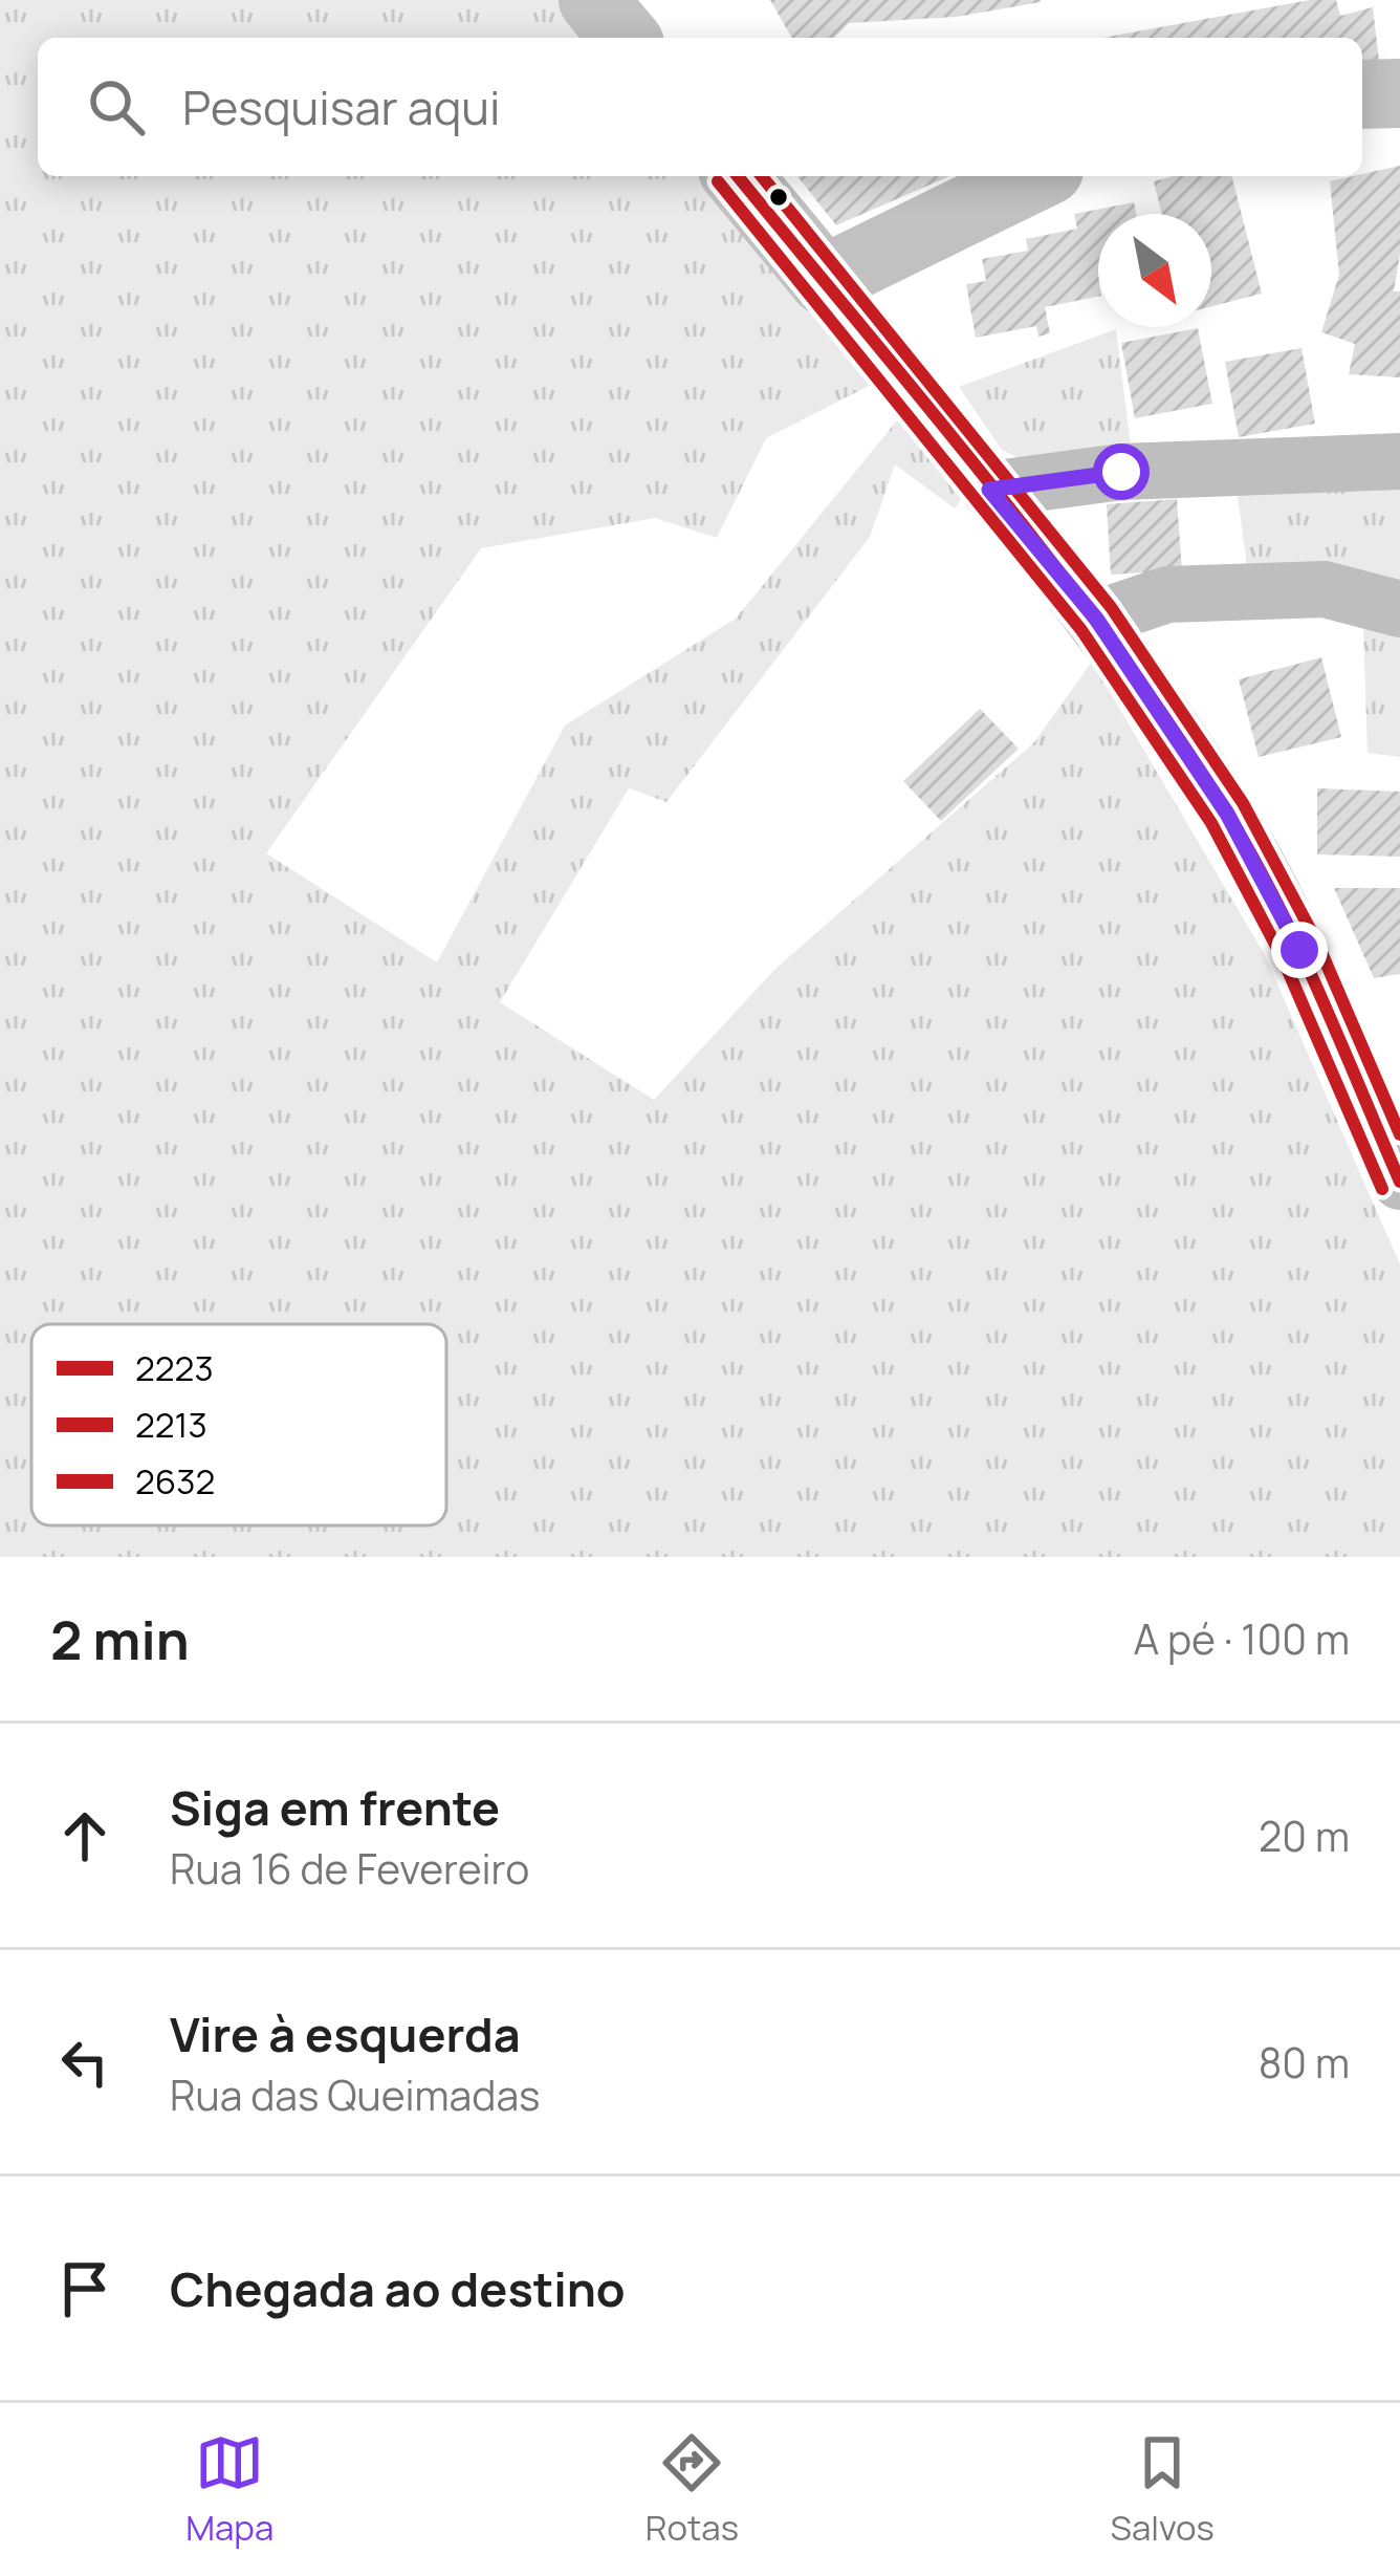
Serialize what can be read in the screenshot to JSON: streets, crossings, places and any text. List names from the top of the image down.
{
  "lines": ["transit line 2223", "transit line 2632", "transit line 2213"],
  "legend": ["2223", "2213", "2632"],
  "north": "bottom right",
  "page": {
    "search": "Pesquisar aqui",
    "heading": ["2 min", "A pé · 100 m"],
    "list": [
      ["Siga em frente", "Rua 16 de Fevereiro", "20 m"],
      ["Vire à esquerda", "Rua das Queimadas", "80 m"],
      "Chegada ao destino"
    ],
    "nav": ["Mapa", "Rotas", "Salvos"]
  }
}
